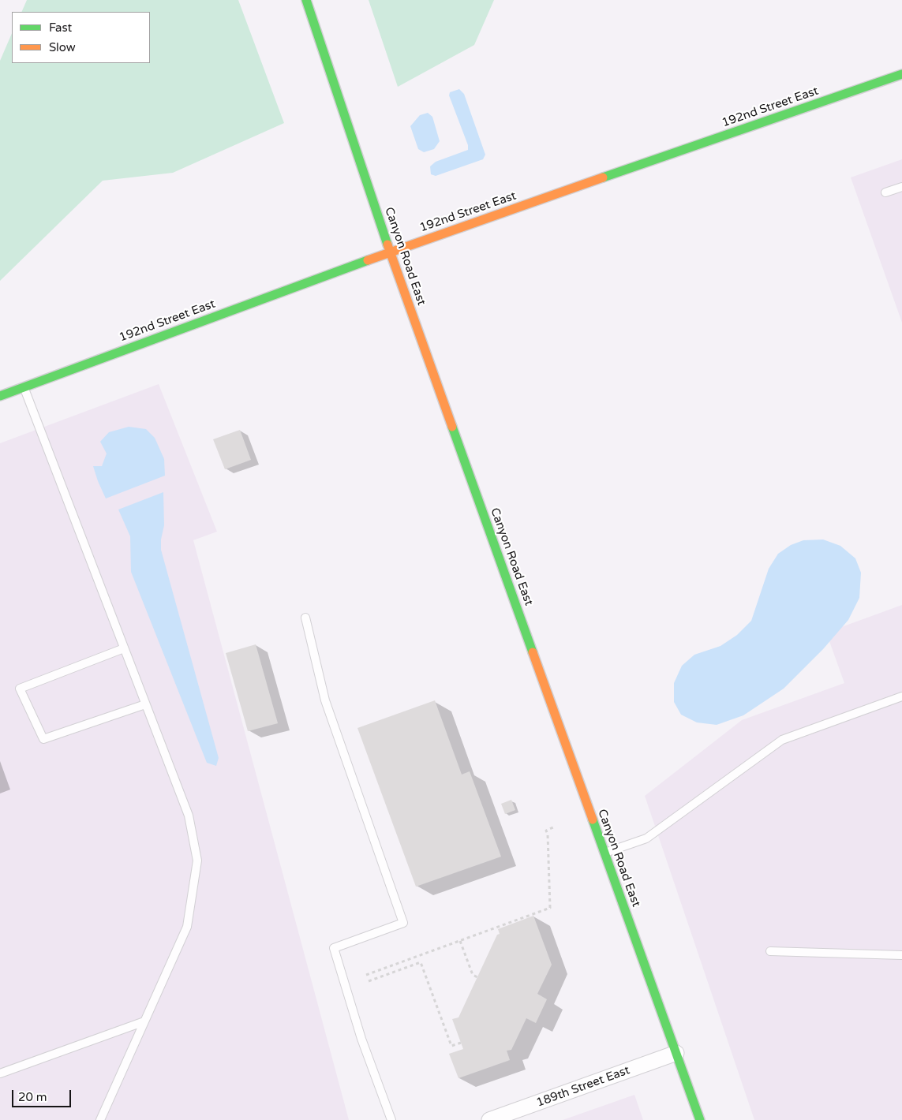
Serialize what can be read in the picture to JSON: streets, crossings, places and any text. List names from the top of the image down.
{
  "streets": {
    "main road": ["192nd Street East", "Canyon Road East"],
    "street": ["189th Street East"]
  },
  "crossings": [
    ["192nd Street East", "Canyon Road East"],
    ["Canyon Road East", "189th Street East"]
  ],
  "legend": ["Fast", "Slow"],
  "scale_bar": "20 m"
}
